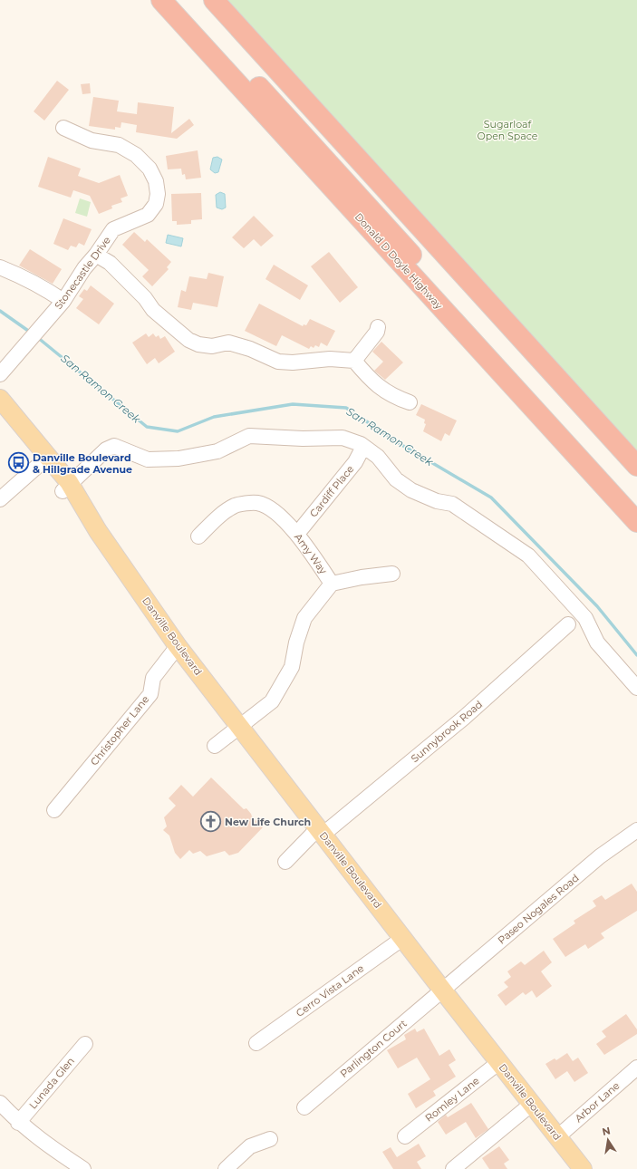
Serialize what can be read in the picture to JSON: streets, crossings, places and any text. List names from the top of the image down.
{
  "streets": {
    "highway": ["Donald D Doyle Highway"],
    "main road": ["Danville Boulevard"],
    "street": [
      "Stonecastle Drive",
      "Cardiff Place",
      "Amy Way",
      "Christopher Lane",
      "Sunnybrook Road",
      "Paseo Nogales Road",
      "Cerro Vista Lane",
      "Parlington Court",
      "Lunada Glen",
      "Romley Lane",
      "Arbor Lane"
    ]
  },
  "crossings": [
    ["Cardiff Place", "Amy Way"],
    ["Danville Boulevard", "Christopher Lane"],
    ["Danville Boulevard", "Sunnybrook Road"],
    ["Danville Boulevard", "Paseo Nogales Road"],
    ["Danville Boulevard", "Cerro Vista Lane"],
    ["Danville Boulevard", "Parlington Court"],
    ["Danville Boulevard", "Romley Lane"],
    ["Danville Boulevard", "Arbor Lane"],
    ["Paseo Nogales Road", "Parlington Court"]
  ],
  "water": ["San Ramon Creek"],
  "parks": ["Sugarloaf Open Space"],
  "places": {
    "bus stop": ["Danville Boulevard & Hillgrade Avenue"],
    "church": ["New Life Church"]
  },
  "north": "top"
}
